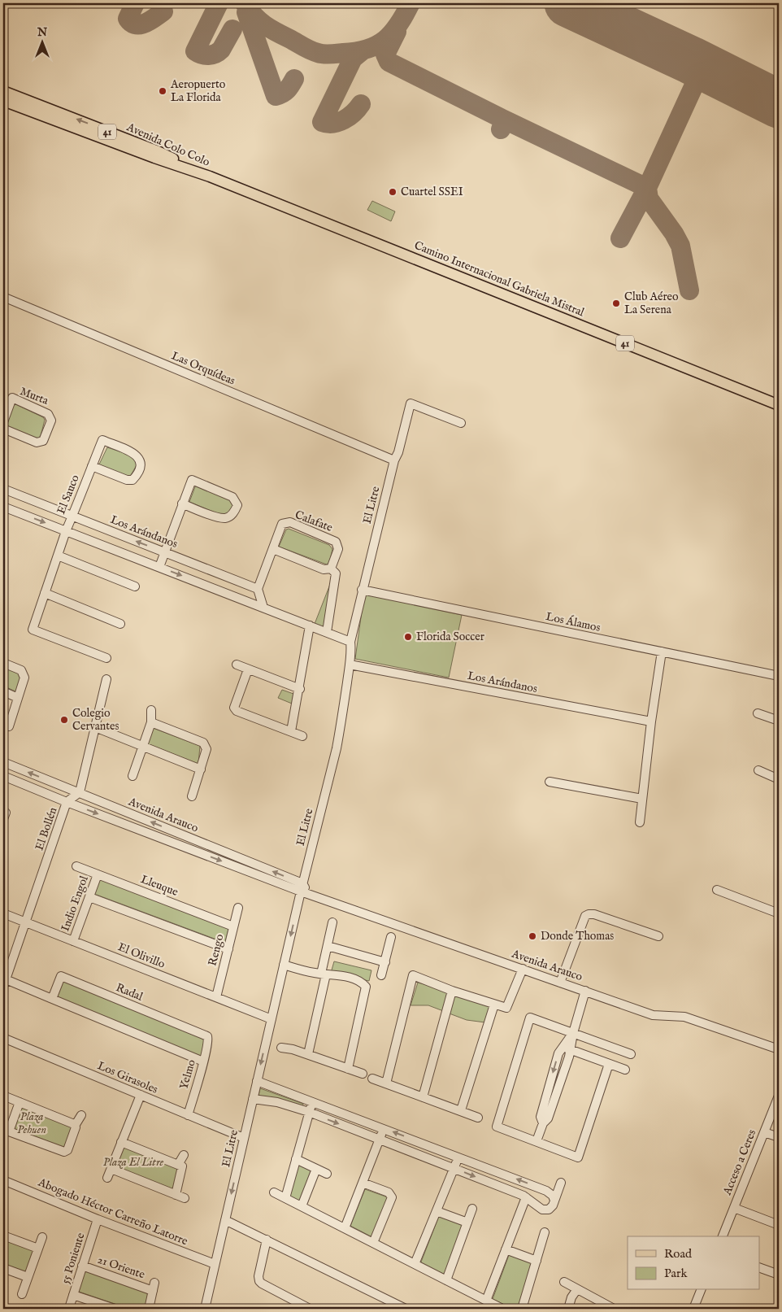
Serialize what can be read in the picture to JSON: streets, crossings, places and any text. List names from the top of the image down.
{
  "streets": {
    "main road": ["41", "Avenida Colo Colo", "Camino Internacional Gabriela Mistral"],
    "street": [
      "Las Orquídeas",
      "Murta",
      "El Sauco",
      "El Litre",
      "Calafate",
      "Los Arándanos",
      "Los Álamos",
      "Avenida Arauco",
      "El Bollén",
      "Lleuque",
      "Indio Engol",
      "Rengo",
      "El Olivillo",
      "Radal",
      "Yelmo",
      "Los Girasoles",
      "Acceso a Ceres",
      "Abogado Héctor Carreño Latorre",
      "55 Poniente",
      "21 Oriente"
    ]
  },
  "crossings": [
    ["41", "Avenida Colo Colo"],
    ["41", "Camino Internacional Gabriela Mistral"],
    ["Avenida Colo Colo", "Camino Internacional Gabriela Mistral"],
    ["Las Orquídeas", "El Litre"],
    ["El Sauco", "Los Arándanos"],
    ["El Litre", "Los Arándanos"],
    ["El Litre", "Los Álamos"],
    ["El Litre", "Avenida Arauco"],
    ["El Litre", "El Olivillo"],
    ["El Litre", "Los Girasoles"],
    ["El Litre", "Abogado Héctor Carreño Latorre"],
    ["Calafate", "Los Arándanos"],
    ["Avenida Arauco", "El Bollén"],
    ["El Bollén", "El Olivillo"],
    ["Lleuque", "Indio Engol"],
    ["Lleuque", "Rengo"],
    ["Indio Engol", "El Olivillo"],
    ["Rengo", "El Olivillo"],
    ["Radal", "Yelmo"],
    ["Yelmo", "Los Girasoles"],
    ["Abogado Héctor Carreño Latorre", "55 Poniente"],
    ["55 Poniente", "21 Oriente"]
  ],
  "parks": ["Plaza Pehuen", "Plaza El Litre"],
  "places": [
    "Aeropuerto La Florida",
    "Cuartel SSEI",
    "Club Aéreo La Serena",
    "Florida Soccer",
    "Colegio Cervantes",
    "Donde Thomas"
  ],
  "legend": ["Road", "Park"],
  "north": "top"
}
